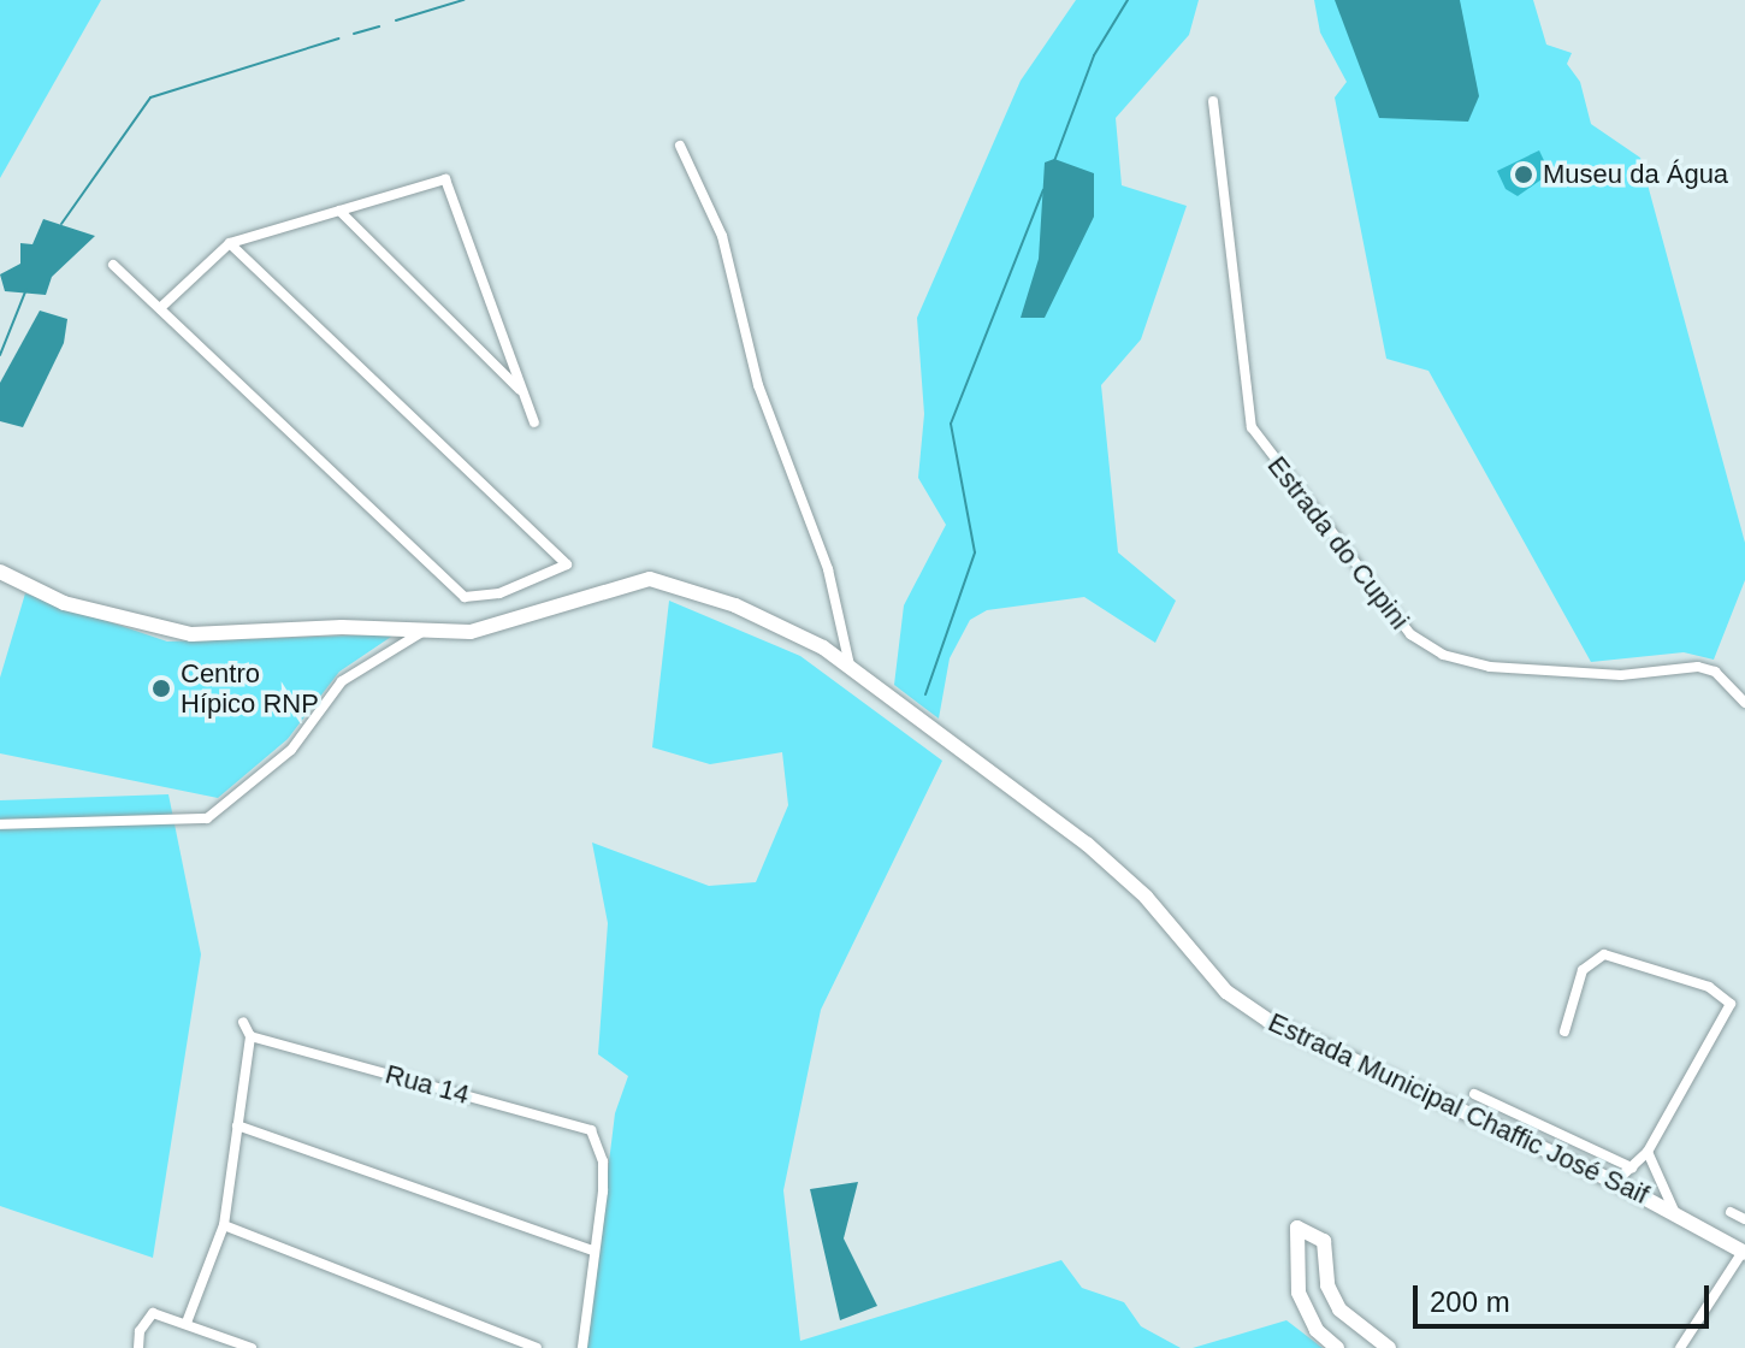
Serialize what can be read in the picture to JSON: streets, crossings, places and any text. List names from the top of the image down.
{
  "streets": {
    "street": ["Estrada do Cupini", "Rua 14", "Estrada Municipal Chaffic José Saif"]
  },
  "places": ["Museu da Água", "Centro Hípico RNP"],
  "scale_bar": "200 m"
}
